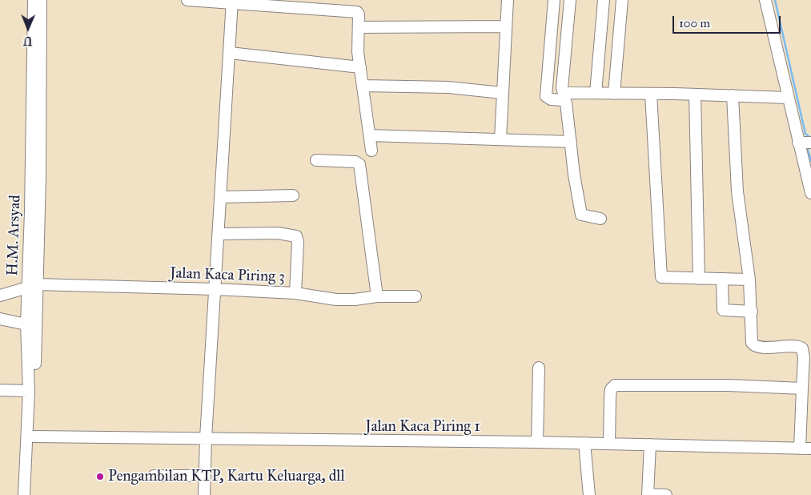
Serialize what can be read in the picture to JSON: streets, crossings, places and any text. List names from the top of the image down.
{
  "streets": {
    "street": ["H.M. Arsyad", "Jalan Kaca Piring 3", "Jalan Kaca Piring 1"]
  },
  "crossings": [
    ["H.M. Arsyad", "Jalan Kaca Piring 3"],
    ["H.M. Arsyad", "Jalan Kaca Piring 1"]
  ],
  "places": ["Pengambilan KTP, Kartu Keluarga, dll"],
  "scale_bar": "100 m",
  "north": "bottom"
}
